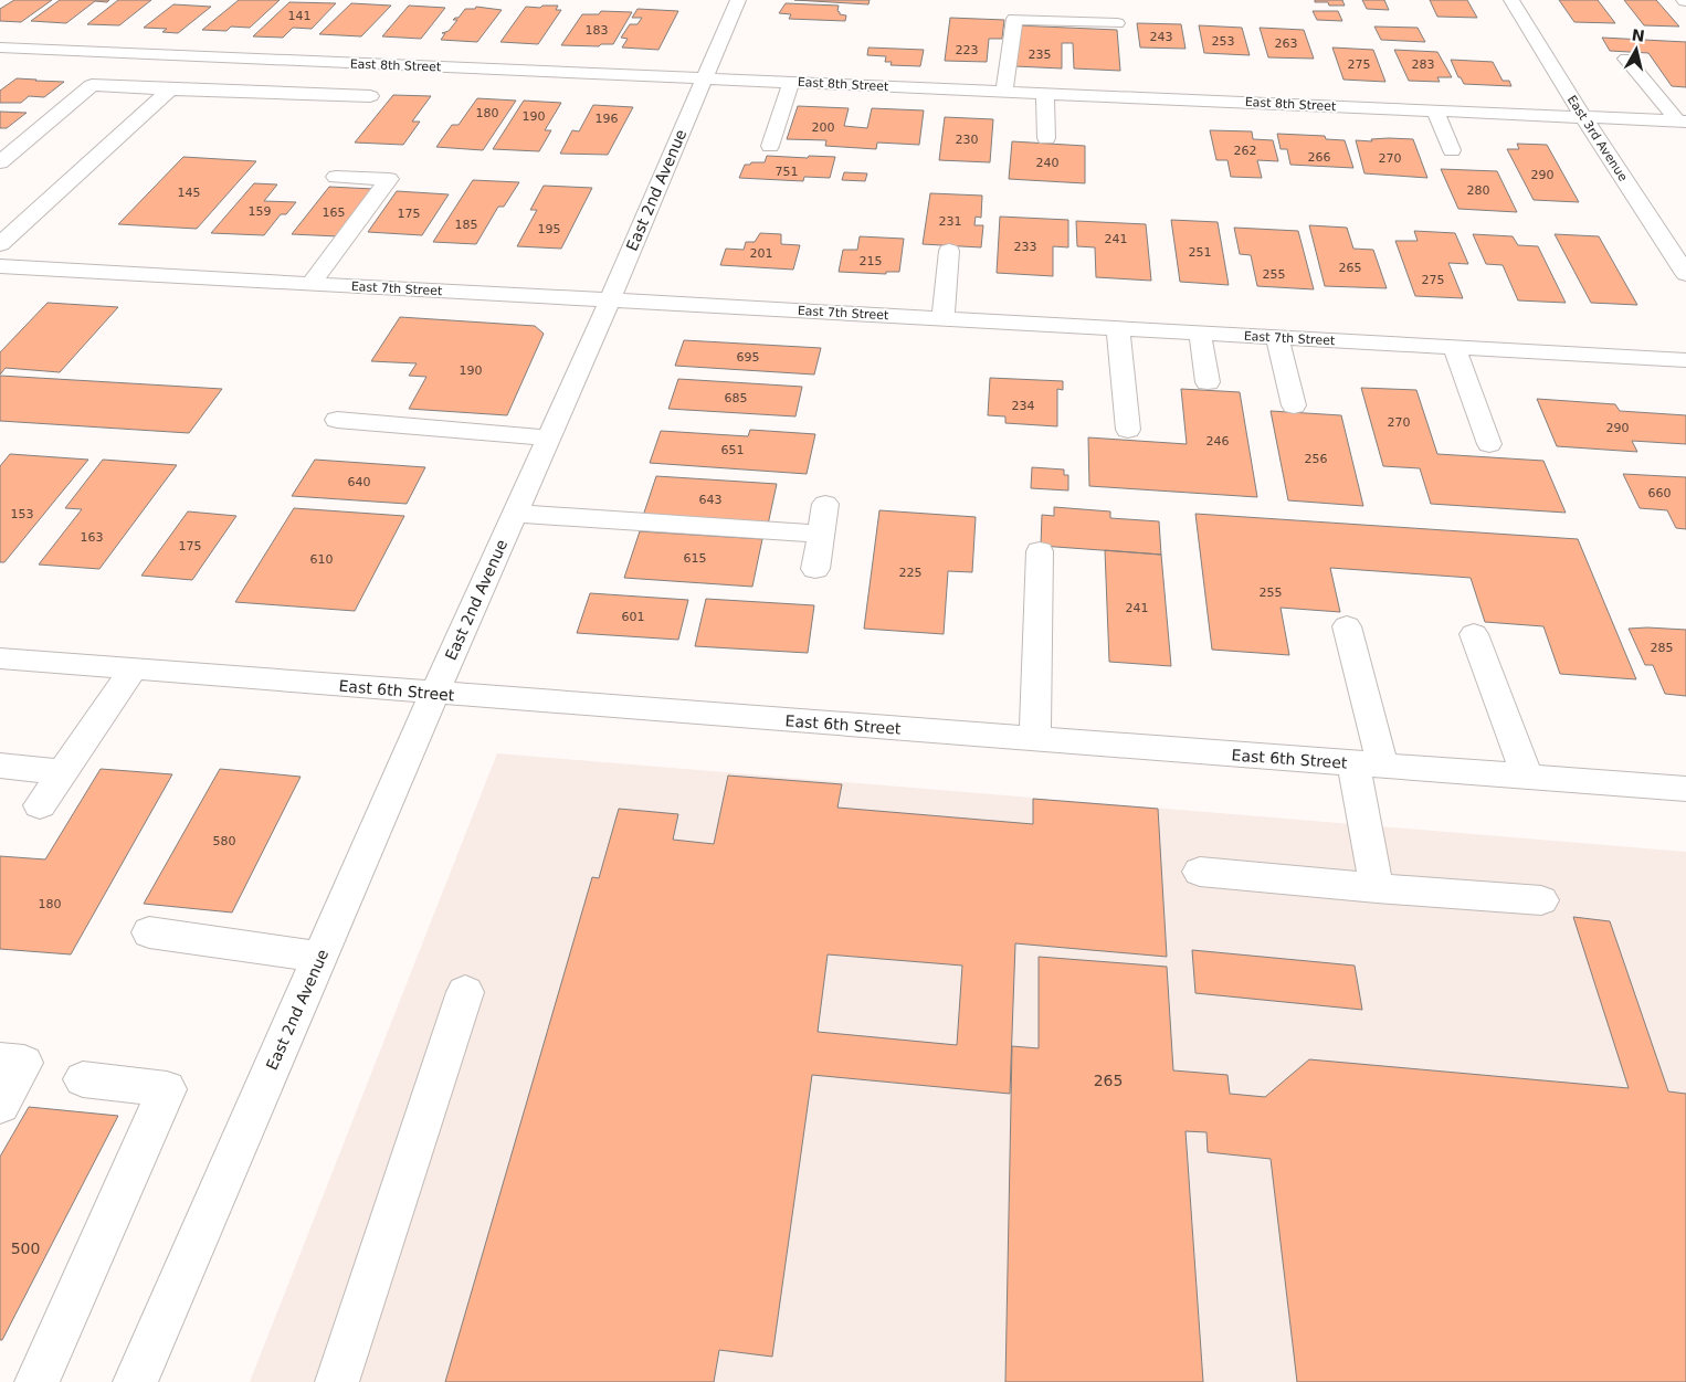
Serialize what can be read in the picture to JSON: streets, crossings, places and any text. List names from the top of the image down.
{
  "streets": {
    "street": [
      "East 8th Street",
      "East 3rd Avenue",
      "East 2nd Avenue",
      "East 7th Street",
      "East 6th Street"
    ]
  },
  "crossings": [
    ["East 8th Street", "East 3rd Avenue"],
    ["East 8th Street", "East 2nd Avenue"],
    ["East 2nd Avenue", "East 7th Street"],
    ["East 2nd Avenue", "East 6th Street"]
  ],
  "house_numbers": [
    "141",
    "183",
    "243",
    "253",
    "263",
    "223",
    "235",
    "275",
    "283",
    "180",
    "190",
    "196",
    "200",
    "230",
    "262",
    "266",
    "270",
    "240",
    "751",
    "290",
    "280",
    "145",
    "159",
    "165",
    "175",
    "231",
    "185",
    "195",
    "241",
    "233",
    "251",
    "201",
    "215",
    "265",
    "255",
    "275",
    "695",
    "190",
    "685",
    "234",
    "270",
    "290",
    "246",
    "651",
    "256",
    "640",
    "660",
    "643",
    "153",
    "163",
    "175",
    "615",
    "610",
    "225",
    "255",
    "241",
    "601",
    "285",
    "580",
    "180",
    "265",
    "500"
  ],
  "north": "top"
}
